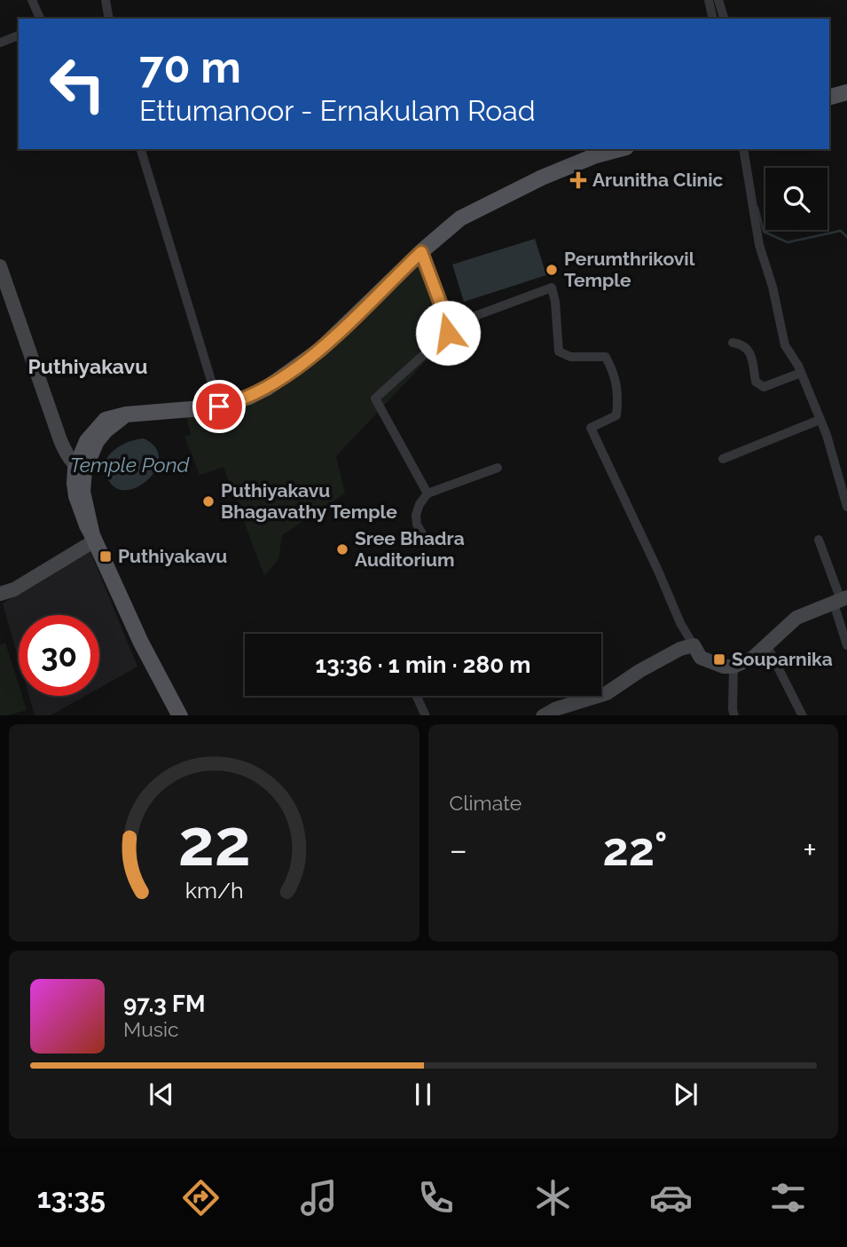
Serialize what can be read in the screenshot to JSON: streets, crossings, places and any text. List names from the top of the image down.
{
  "districts": ["Puthiyakavu"],
  "water": ["Temple Pond"],
  "places": {
    "health": ["Arunitha Clinic"],
    "other": ["Perumthrikovil Temple", "Puthiyakavu Bhagavathy Temple", "Sree Bhadra Auditorium"],
    "transit": ["Puthiyakavu", "Souparnika"]
  },
  "page": {
    "turn": ["70 m", "Ettumanoor - Ernakulam Road"],
    "limit": "30",
    "trip": "13:36 · 1 min · 280 m",
    "tile": "Climate",
    "heat": ["−", "22°", "+"],
    "song": ["97.3 FM", "Music"],
    "tabs": "13:35",
    "gauge": ["22", "km/h"]
  }
}
